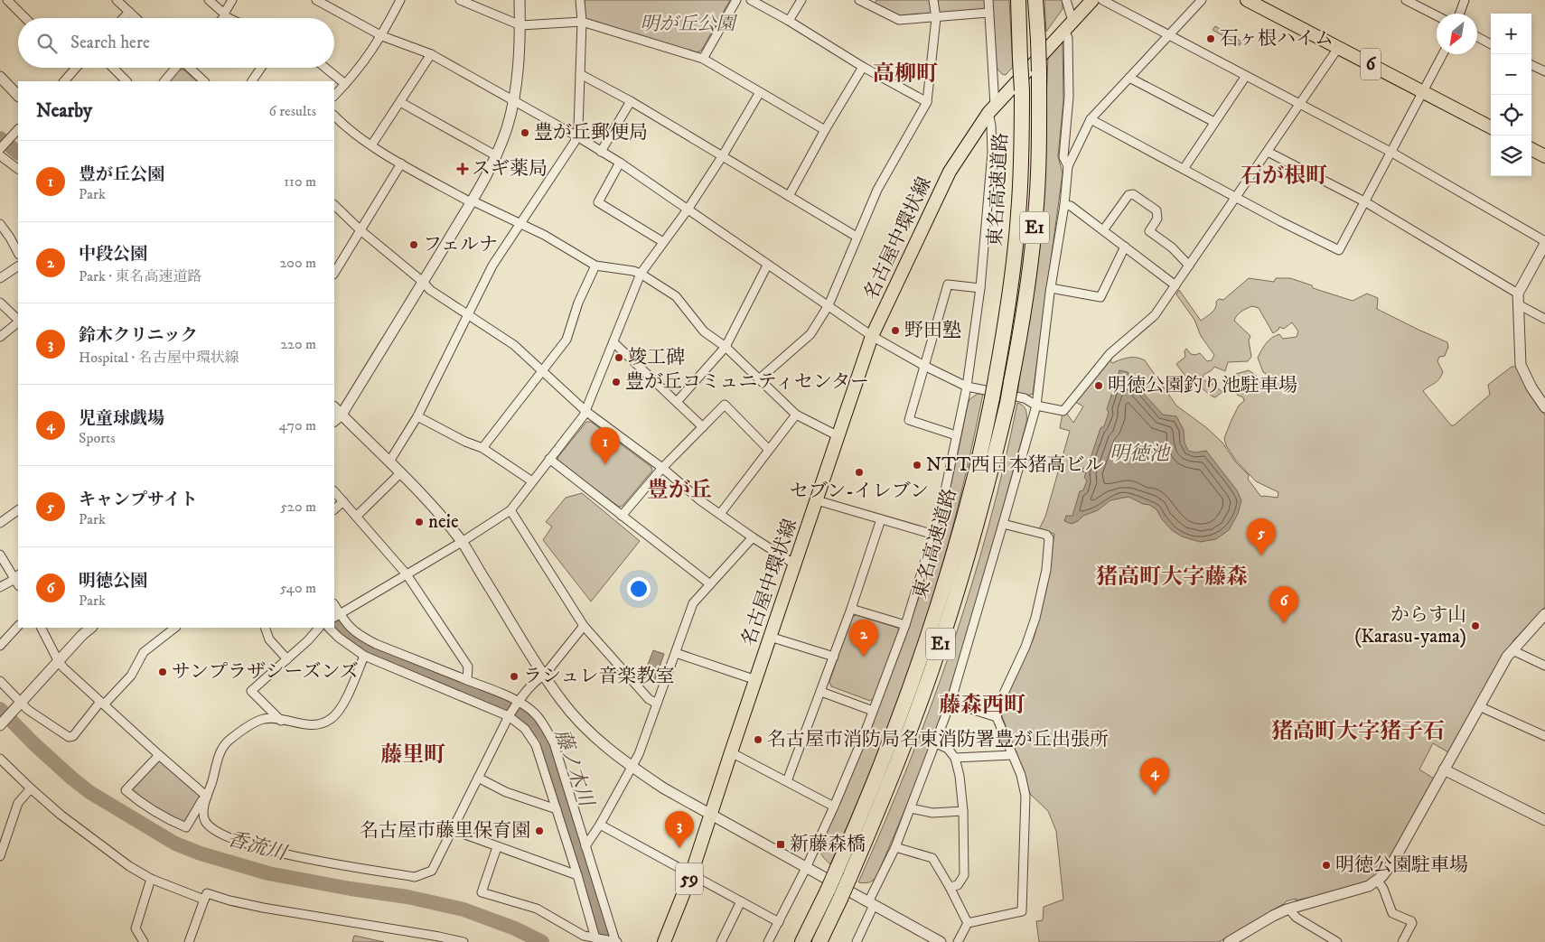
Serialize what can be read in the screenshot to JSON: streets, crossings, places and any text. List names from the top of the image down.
{
  "streets": {
    "highway": ["東名高速道路", "E1"],
    "main road": ["6", "名古屋中環状線", "59"]
  },
  "districts": [
    "高柳町",
    "石が根町",
    "豊が丘",
    "猪高町大字藤森",
    "藤森西町",
    "猪高町大字猪子石",
    "藤里町"
  ],
  "water": ["明徳池", "藤ノ木川", "香流川"],
  "parks": ["明が丘公園"],
  "places": {
    "other": [
      "石ヶ根ハイム",
      "豊が丘郵便局",
      "フェルナ",
      "野田塾",
      "竣工碑",
      "豊が丘コミュニティセンター",
      "明徳公園釣り池駐車場",
      "NTT西日本猪高ビル",
      "セブン-イレブン",
      "neie",
      "からす山 (Karasu-yama)",
      "サンプラザシーズンズ",
      "ラシュレ音楽教室",
      "名古屋市消防局名東消防署豊が丘出張所",
      "名古屋市藤里保育園",
      "明徳公園駐車場"
    ],
    "health": ["スギ薬局"],
    "transit": ["新藤森橋"]
  },
  "north": "bottom left",
  "page": {
    "map_buttons": ["+", "−"],
    "search": "Search here",
    "heading": ["Nearby", "6 results"],
    "list": [
      {
        "mark": "1",
        "name": "豊が丘公園",
        "note": "Park",
        "value": "110 m"
      },
      {
        "mark": "2",
        "name": "中段公園",
        "note": "Park · 東名高速道路",
        "value": "200 m"
      },
      {
        "mark": "3",
        "name": "鈴木クリニック",
        "note": "Hospital · 名古屋中環状線",
        "value": "220 m"
      },
      {
        "mark": "4",
        "name": "児童球戯場",
        "note": "Sports",
        "value": "470 m"
      },
      {
        "mark": "5",
        "name": "キャンプサイト",
        "note": "Park",
        "value": "520 m"
      },
      {
        "mark": "6",
        "name": "明徳公園",
        "note": "Park",
        "value": "540 m"
      }
    ],
    "pins": [
      "1",
      "5",
      "6",
      "2",
      "4",
      "3"
    ]
  }
}
